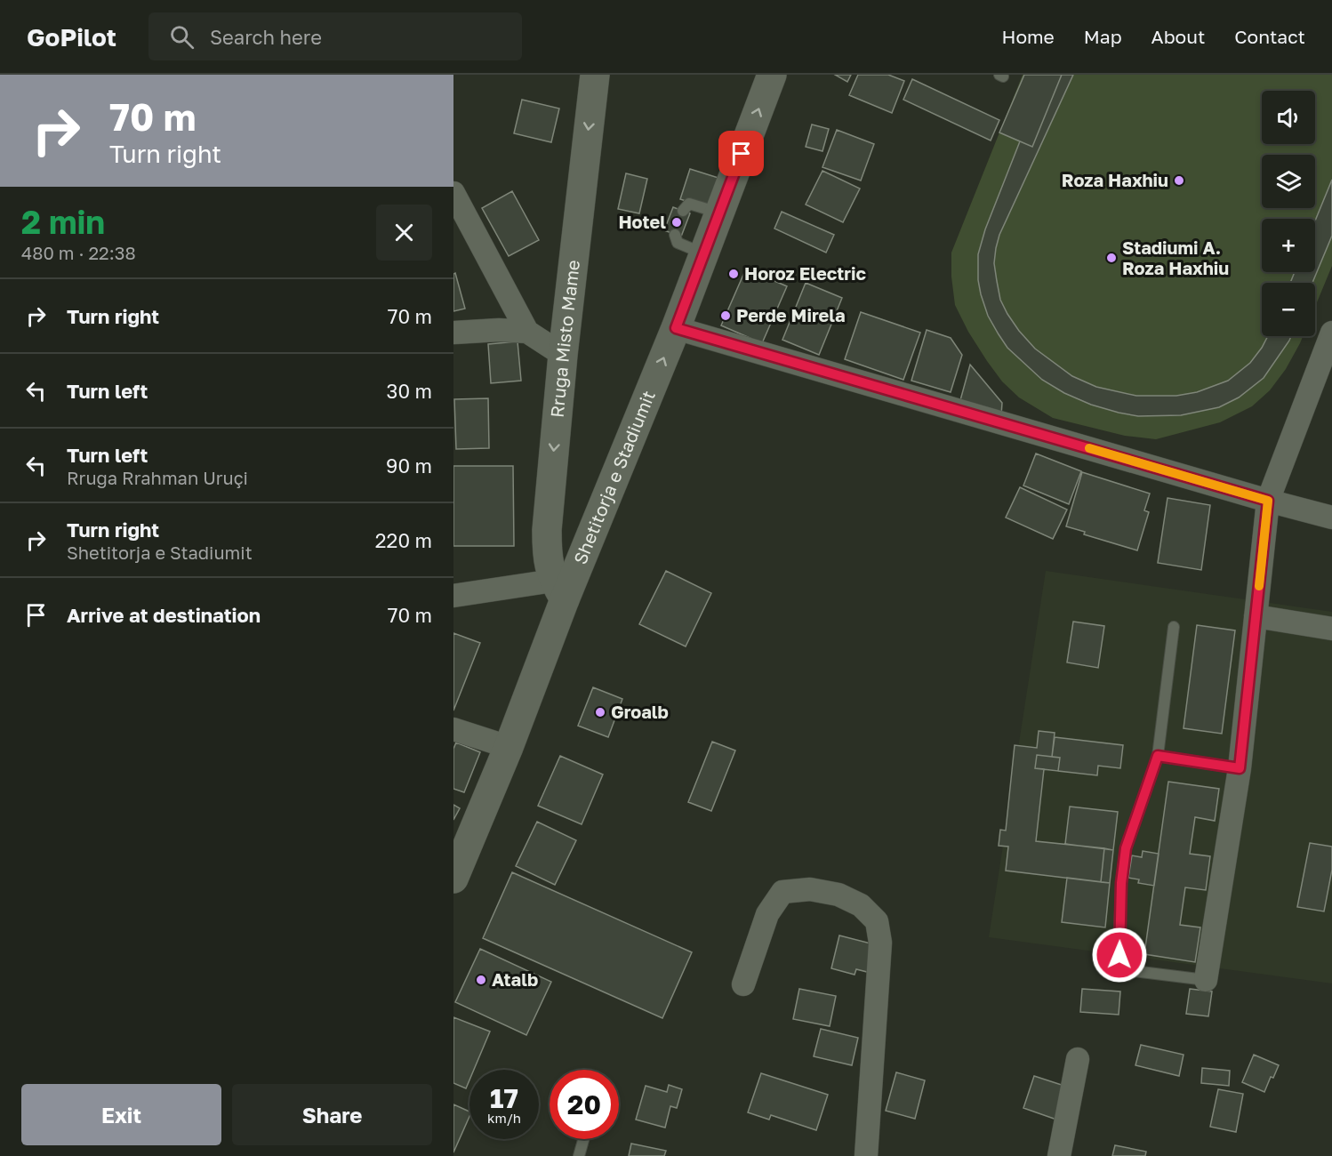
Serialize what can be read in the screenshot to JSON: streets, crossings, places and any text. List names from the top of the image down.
{
  "streets": {
    "main road": ["Rruga Misto Mame", "Shetitorja e Stadiumit"]
  },
  "crossings": [
    ["Rruga Misto Mame", "Shetitorja e Stadiumit"]
  ],
  "one_way": ["Rruga Misto Mame", "Shetitorja e Stadiumit"],
  "places": [
    "Roza Haxhiu",
    "Hotel",
    "Stadiumi A. Roza Haxhiu",
    "Horoz Electric",
    "Perde Mirela",
    "Groalb",
    "Atalb"
  ],
  "page": {
    "header": "GoPilot",
    "search": "Search here",
    "nav": [
      "Home",
      "Map",
      "About",
      "Contact"
    ],
    "turn": ["70 m", "Turn right"],
    "map_buttons": ["+", "−"],
    "heading": ["2 min", "480 m · 22:38"],
    "list": [
      {
        "name": "Turn right",
        "value": "70 m"
      },
      {
        "name": "Turn left",
        "value": "30 m"
      },
      {
        "name": "Turn left",
        "note": "Rruga Rrahman Uruçi",
        "value": "90 m"
      },
      {
        "name": "Turn right",
        "note": "Shetitorja e Stadiumit",
        "value": "220 m"
      },
      {
        "name": "Arrive at destination",
        "value": "70 m"
      }
    ],
    "speed": "17 km/h",
    "limit": "20",
    "buttons": ["Exit", "Share"]
  }
}
